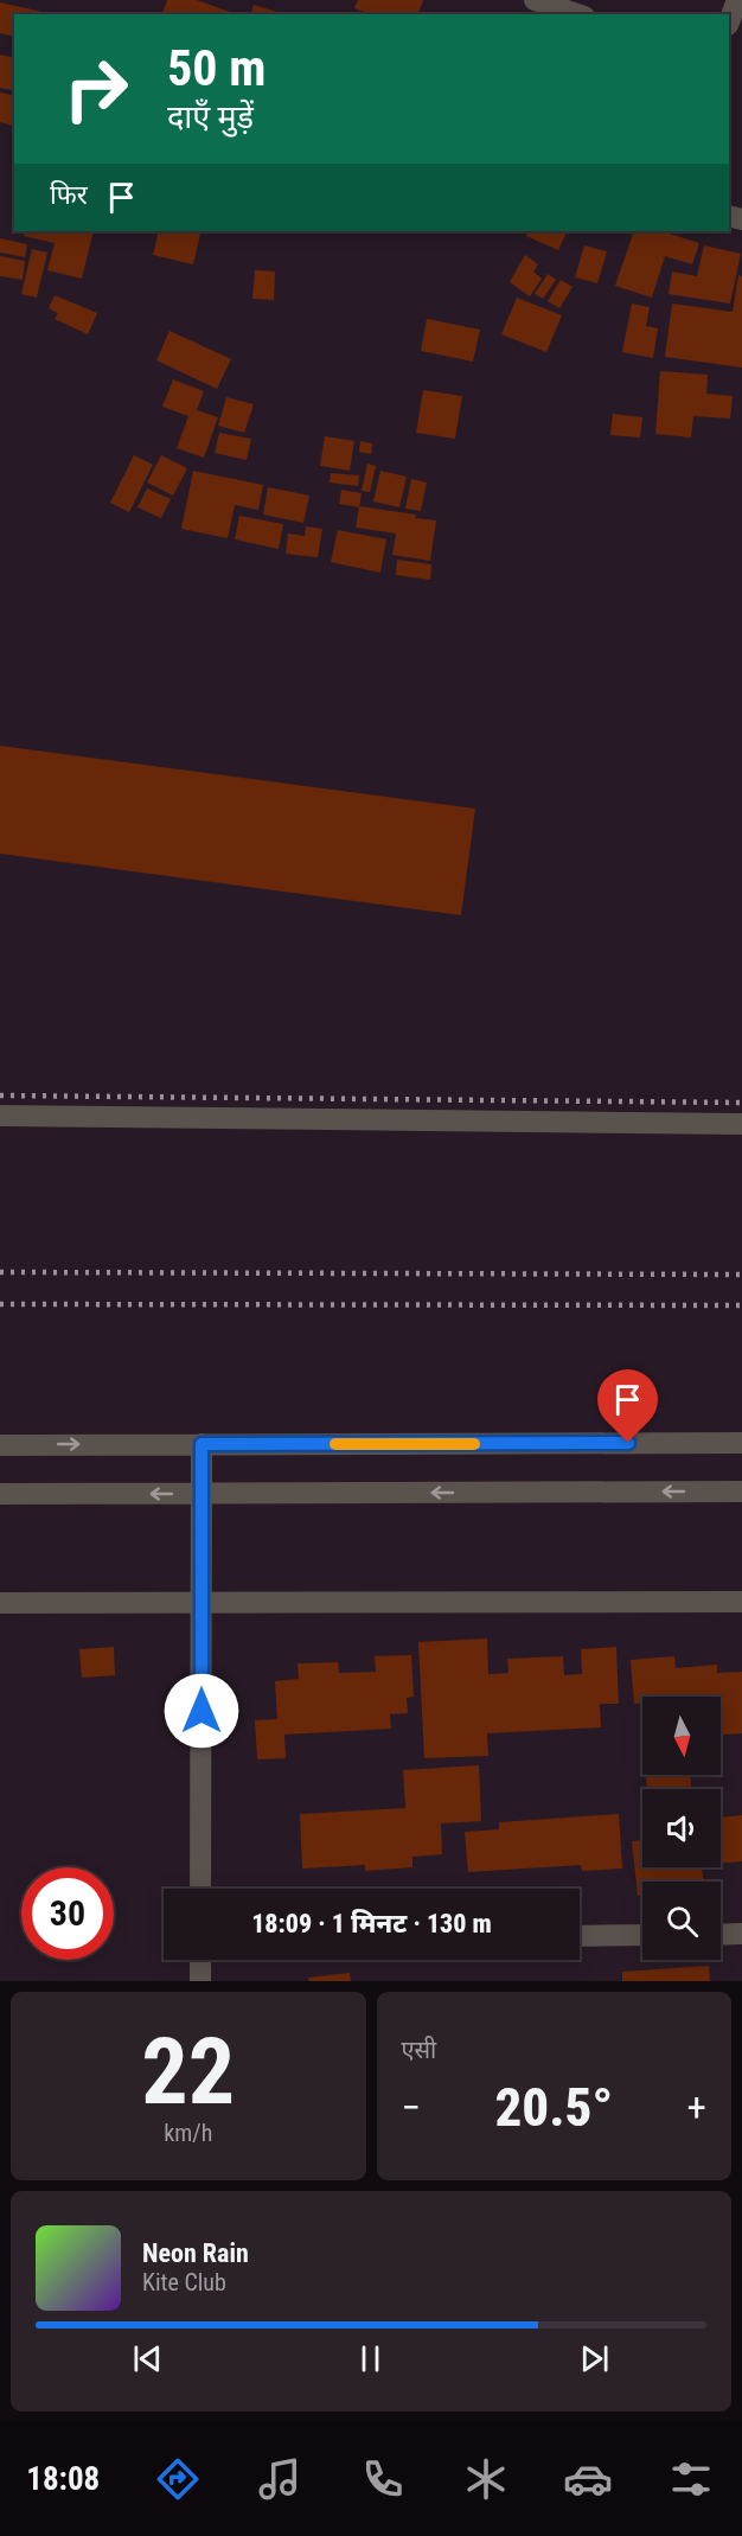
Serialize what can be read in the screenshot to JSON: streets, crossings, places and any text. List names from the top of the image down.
{
  "north": "bottom",
  "page": {
    "turn": ["50 m", "दाएँ मुड़ें"],
    "then": "फिर",
    "limit": "30",
    "trip": "18:09 · 1 मिनट · 130 m",
    "tile": [
      ["22", "km/h"],
      "एसी"
    ],
    "heat": ["−", "20.5°", "+"],
    "song": ["Neon Rain", "Kite Club"],
    "tabs": "18:08"
  }
}
